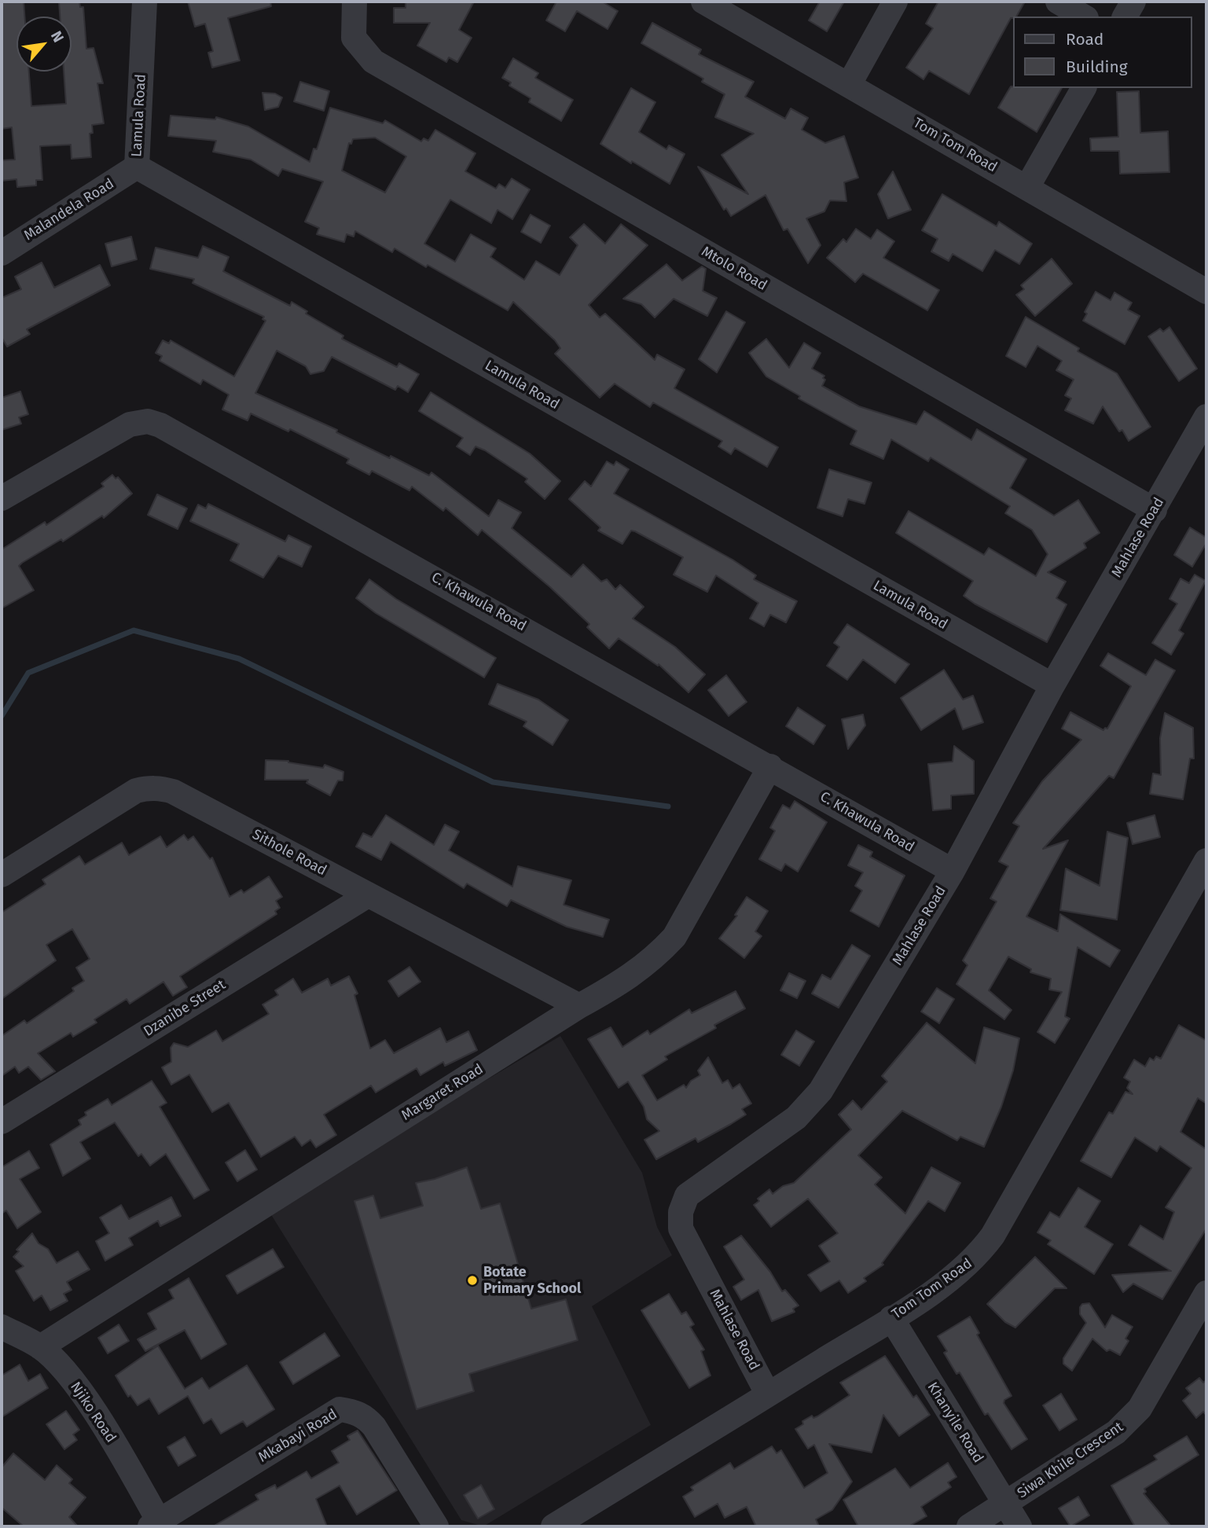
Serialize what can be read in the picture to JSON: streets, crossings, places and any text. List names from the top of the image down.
{
  "streets": {
    "street": [
      "Lamula Road",
      "Tom Tom Road",
      "Malandela Road",
      "Mtolo Road",
      "Mahlase Road",
      "C. Khawula Road",
      "Sithole Road",
      "Dzanibe Street",
      "Margaret Road",
      "Njiko Road",
      "Khanyile Road",
      "Mkabayi Road",
      "Siwa Khile Crescent"
    ]
  },
  "crossings": [
    ["Lamula Road", "Malandela Road"],
    ["Lamula Road", "Mahlase Road"],
    ["Tom Tom Road", "Mahlase Road"],
    ["Tom Tom Road", "Khanyile Road"],
    ["Mtolo Road", "Mahlase Road"],
    ["Mahlase Road", "C. Khawula Road"],
    ["C. Khawula Road", "Margaret Road"],
    ["Sithole Road", "Dzanibe Street"],
    ["Sithole Road", "Margaret Road"],
    ["Margaret Road", "Njiko Road"],
    ["Njiko Road", "Mkabayi Road"],
    ["Khanyile Road", "Siwa Khile Crescent"]
  ],
  "places": ["Botate Primary School"],
  "legend": ["Road", "Building"],
  "north": "top right"
}
